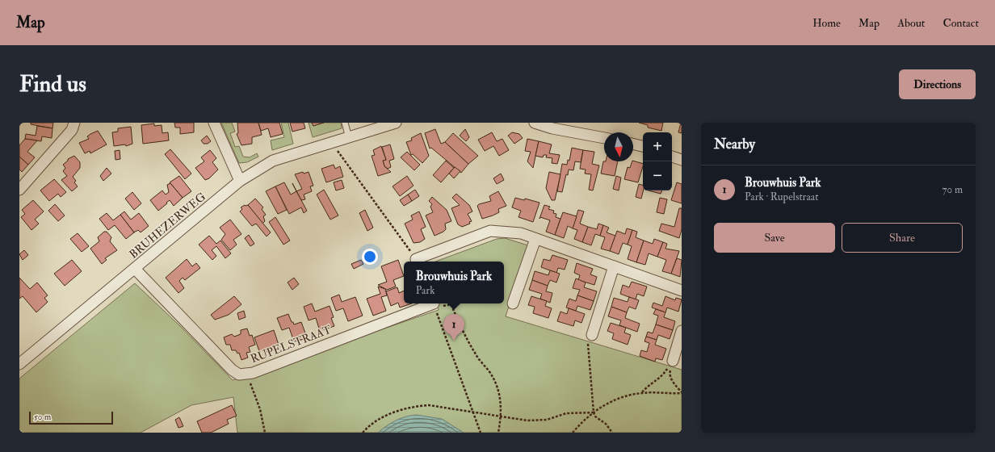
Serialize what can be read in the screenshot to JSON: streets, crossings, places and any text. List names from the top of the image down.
{
  "streets": {
    "street": ["BRUHEZERWEG", "RUPELSTRAAT"]
  },
  "crossings": [
    ["BRUHEZERWEG", "RUPELSTRAAT"]
  ],
  "scale_bar": "50 m",
  "north": "bottom",
  "page": {
    "header": "Map",
    "nav": [
      "Home",
      "Map",
      "About",
      "Contact"
    ],
    "buttons": [
      "Directions",
      ["Save", "Share"]
    ],
    "title": "Find us",
    "heading": "Nearby",
    "map_buttons": ["+", "−"],
    "list": [
      {
        "mark": "1",
        "name": "Brouwhuis Park",
        "note": "Park · Rupelstraat",
        "value": "70 m"
      }
    ],
    "popup": ["Brouwhuis Park", "Park"],
    "pins": "1",
    "scale": "50 m"
  }
}
